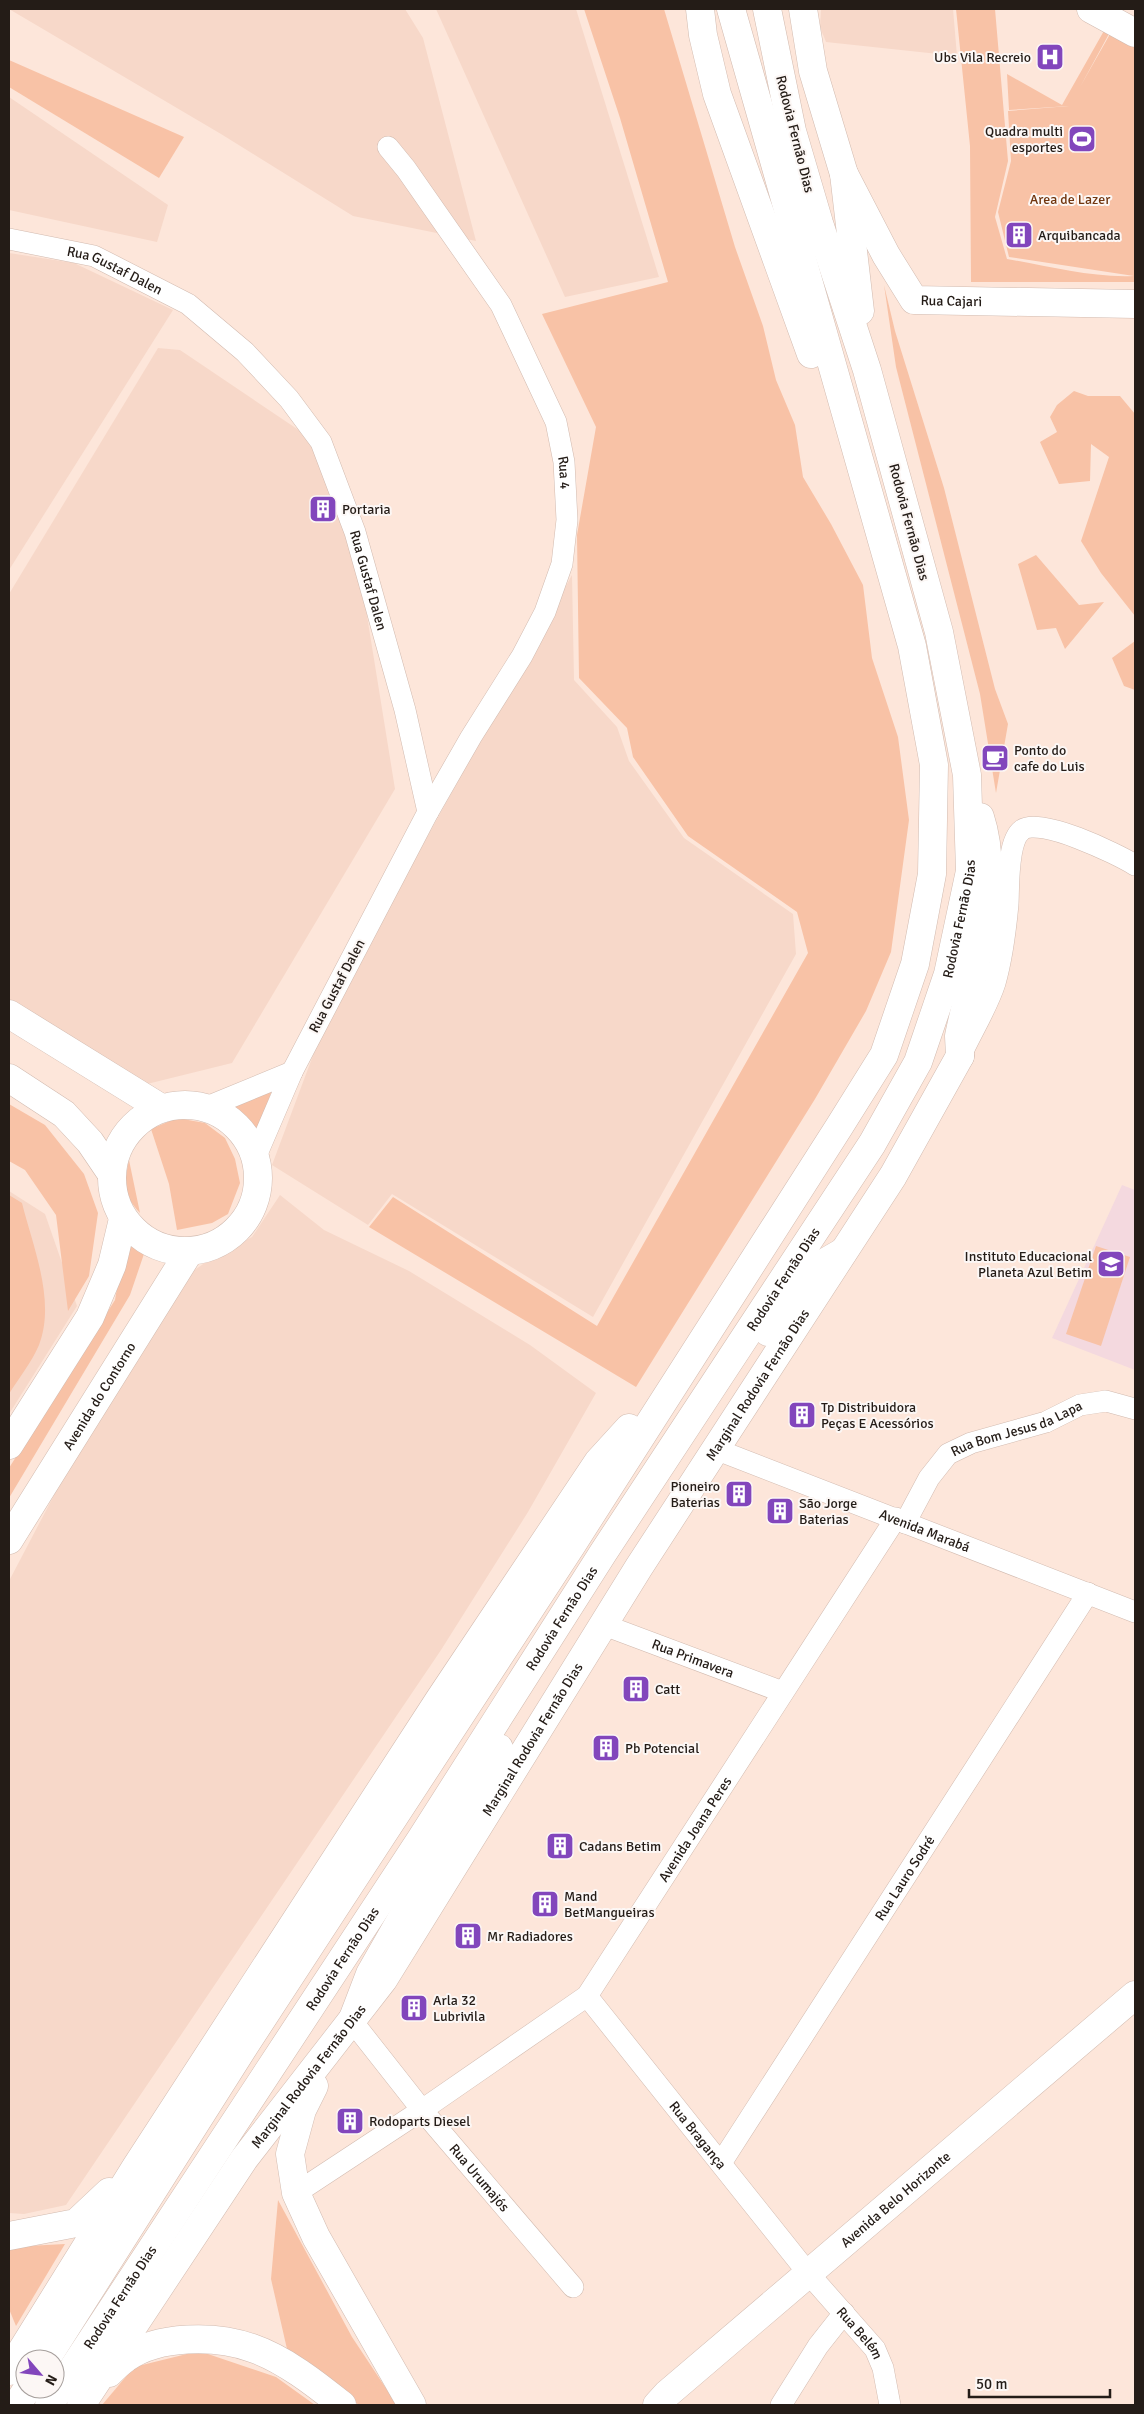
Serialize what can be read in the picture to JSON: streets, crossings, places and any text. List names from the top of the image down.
{
  "streets": {
    "main road": [
      "Rodovia Fernão Dias",
      "Rua Cajari",
      "Marginal Rodovia Fernão Dias",
      "Avenida do Contorno",
      "Avenida Belo Horizonte"
    ],
    "street": [
      "Rua Gustaf Dalen",
      "Rua 4",
      "Rua Bom Jesus da Lapa",
      "Avenida Marabá",
      "Rua Primavera",
      "Avenida Joana Peres",
      "Rua Lauro Sodré",
      "Rua Bragança",
      "Rua Urumajós",
      "Rua Belém"
    ]
  },
  "crossings": [
    ["Rua Gustaf Dalen", "Rua 4"],
    ["Rua Gustaf Dalen", "Avenida do Contorno"],
    ["Marginal Rodovia Fernão Dias", "Avenida Marabá"],
    ["Marginal Rodovia Fernão Dias", "Rua Primavera"],
    ["Marginal Rodovia Fernão Dias", "Rua Urumajós"],
    ["Rua Bom Jesus da Lapa", "Avenida Marabá"],
    ["Rua Bom Jesus da Lapa", "Avenida Joana Peres"],
    ["Avenida Marabá", "Avenida Joana Peres"],
    ["Avenida Marabá", "Rua Lauro Sodré"],
    ["Rua Primavera", "Avenida Joana Peres"],
    ["Avenida Joana Peres", "Rua Bragança"],
    ["Avenida Joana Peres", "Rua Urumajós"],
    ["Rua Lauro Sodré", "Rua Bragança"],
    ["Rua Bragança", "Avenida Belo Horizonte"],
    ["Rua Bragança", "Rua Belém"],
    ["Avenida Belo Horizonte", "Rua Belém"]
  ],
  "parks": ["Area de Lazer"],
  "places": {
    "hospital": ["Ubs Vila Recreio"],
    "sports": ["Quadra multi esportes"],
    "building": [
      "Arquibancada",
      "Portaria",
      "Tp Distribuidora Peças E Acessórios",
      "Pioneiro Baterias",
      "São Jorge Baterias",
      "Catt",
      "Pb Potencial",
      "Cadans Betim",
      "Mand BetMangueiras",
      "Mr Radiadores",
      "Arla 32 Lubrivila",
      "Rodoparts Diesel"
    ],
    "cafe": ["Ponto do cafe do Luis"],
    "school or university": ["Instituto Educacional Planeta Azul Betim"]
  },
  "scale_bar": "50 m",
  "north": "bottom right"
}
